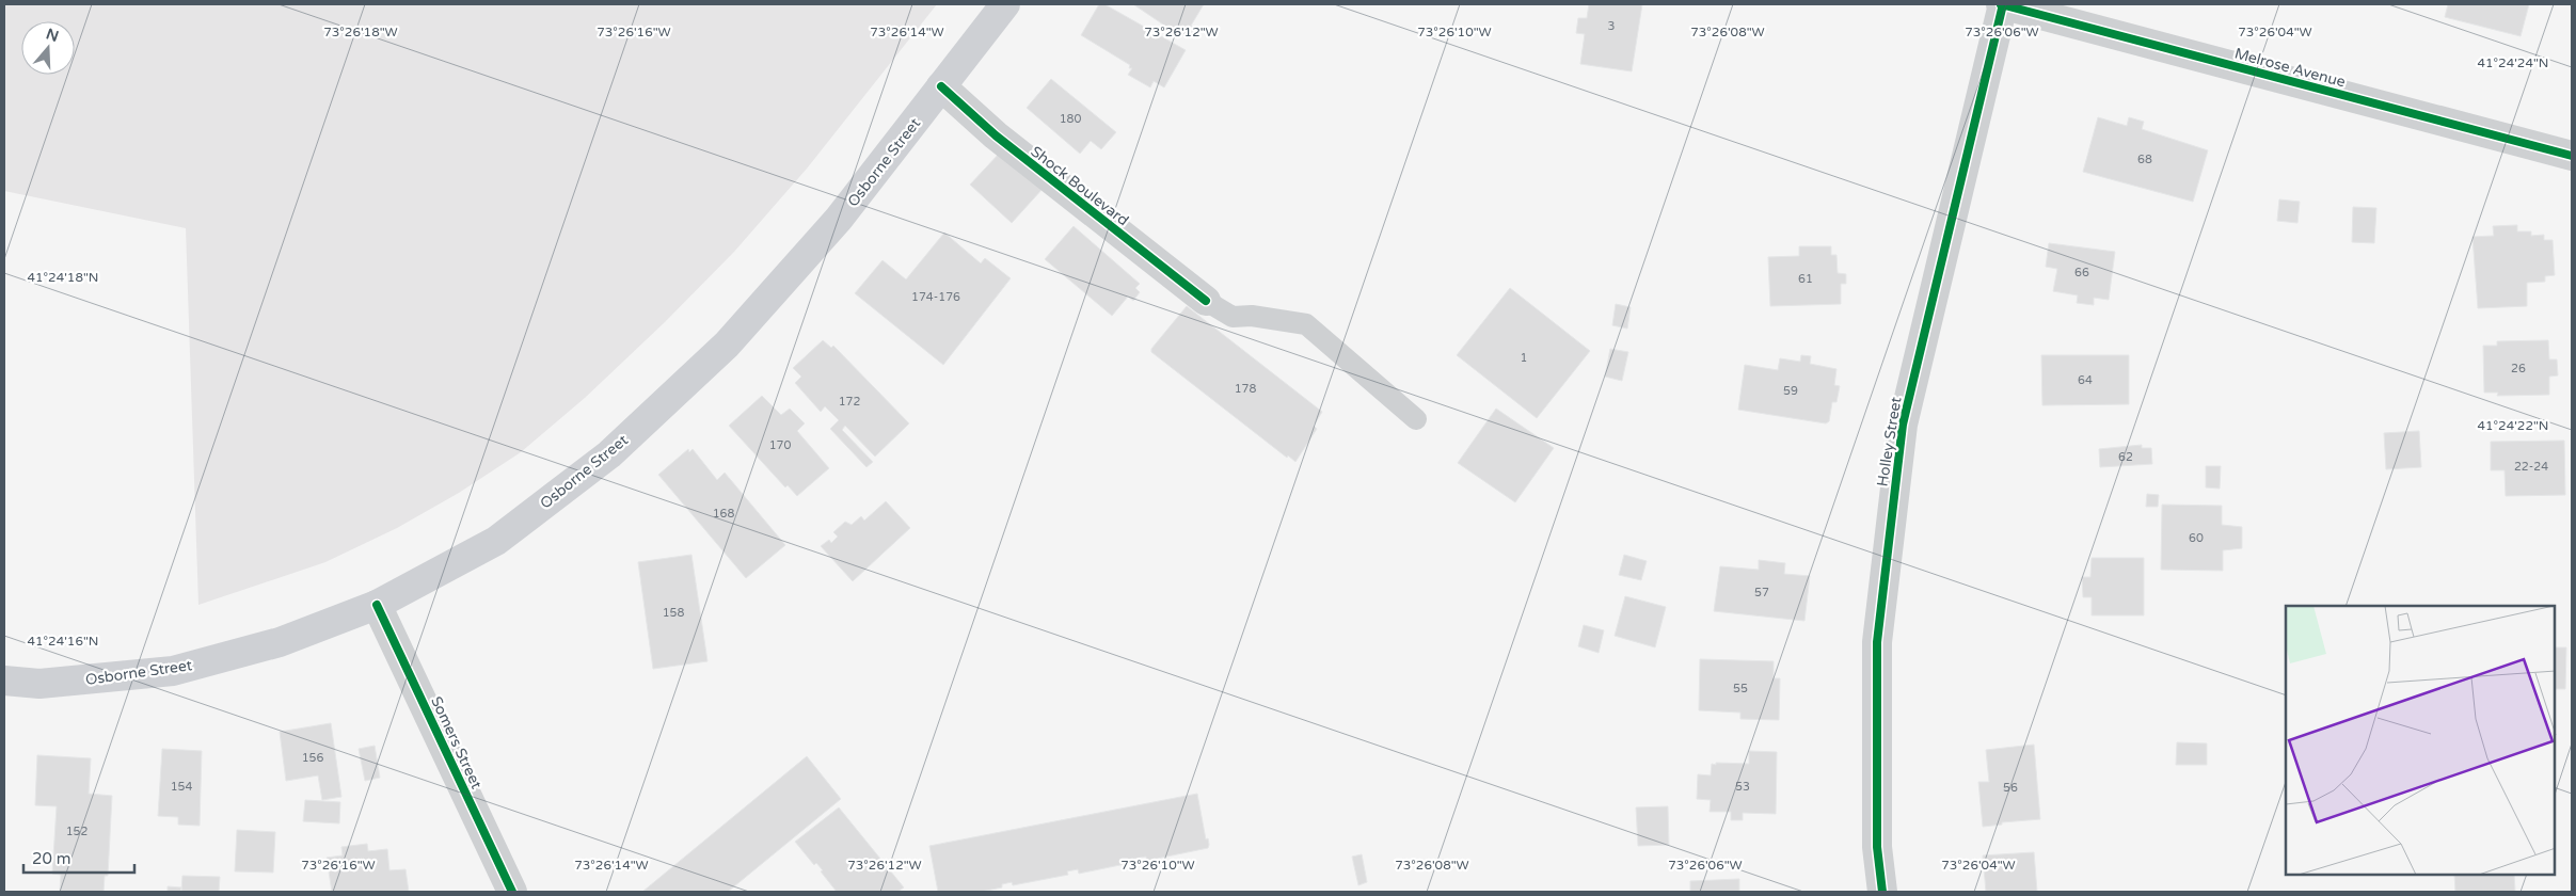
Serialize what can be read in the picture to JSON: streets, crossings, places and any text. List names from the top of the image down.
{
  "streets": {
    "main road": ["Osborne Street"],
    "street": [
      "Melrose Avenue",
      "Shock Boulevard",
      "Holley Street",
      "Somers Street"
    ]
  },
  "crossings": [
    ["Melrose Avenue", "Holley Street"],
    ["Osborne Street", "Shock Boulevard"],
    ["Osborne Street", "Somers Street"]
  ],
  "house_numbers": [
    "3",
    "180",
    "68",
    "66",
    "61",
    "174-176",
    "1",
    "26",
    "64",
    "178",
    "59",
    "172",
    "170",
    "62",
    "22-24",
    "168",
    "60",
    "57",
    "158",
    "55",
    "156",
    "154",
    "53",
    "56",
    "152"
  ],
  "scale_bar": "20 m",
  "north": "top",
  "coordinates": [
    "73°26'18\"W",
    "73°26'16\"W",
    "73°26'14\"W",
    "73°26'12\"W",
    "73°26'08\"W",
    "73°26'06\"W",
    "73°26'04\"W",
    "73°26'10\"W",
    "41°24'24\"N",
    "41°24'18\"N",
    "41°24'22\"N",
    "41°24'16\"N"
  ]
}
